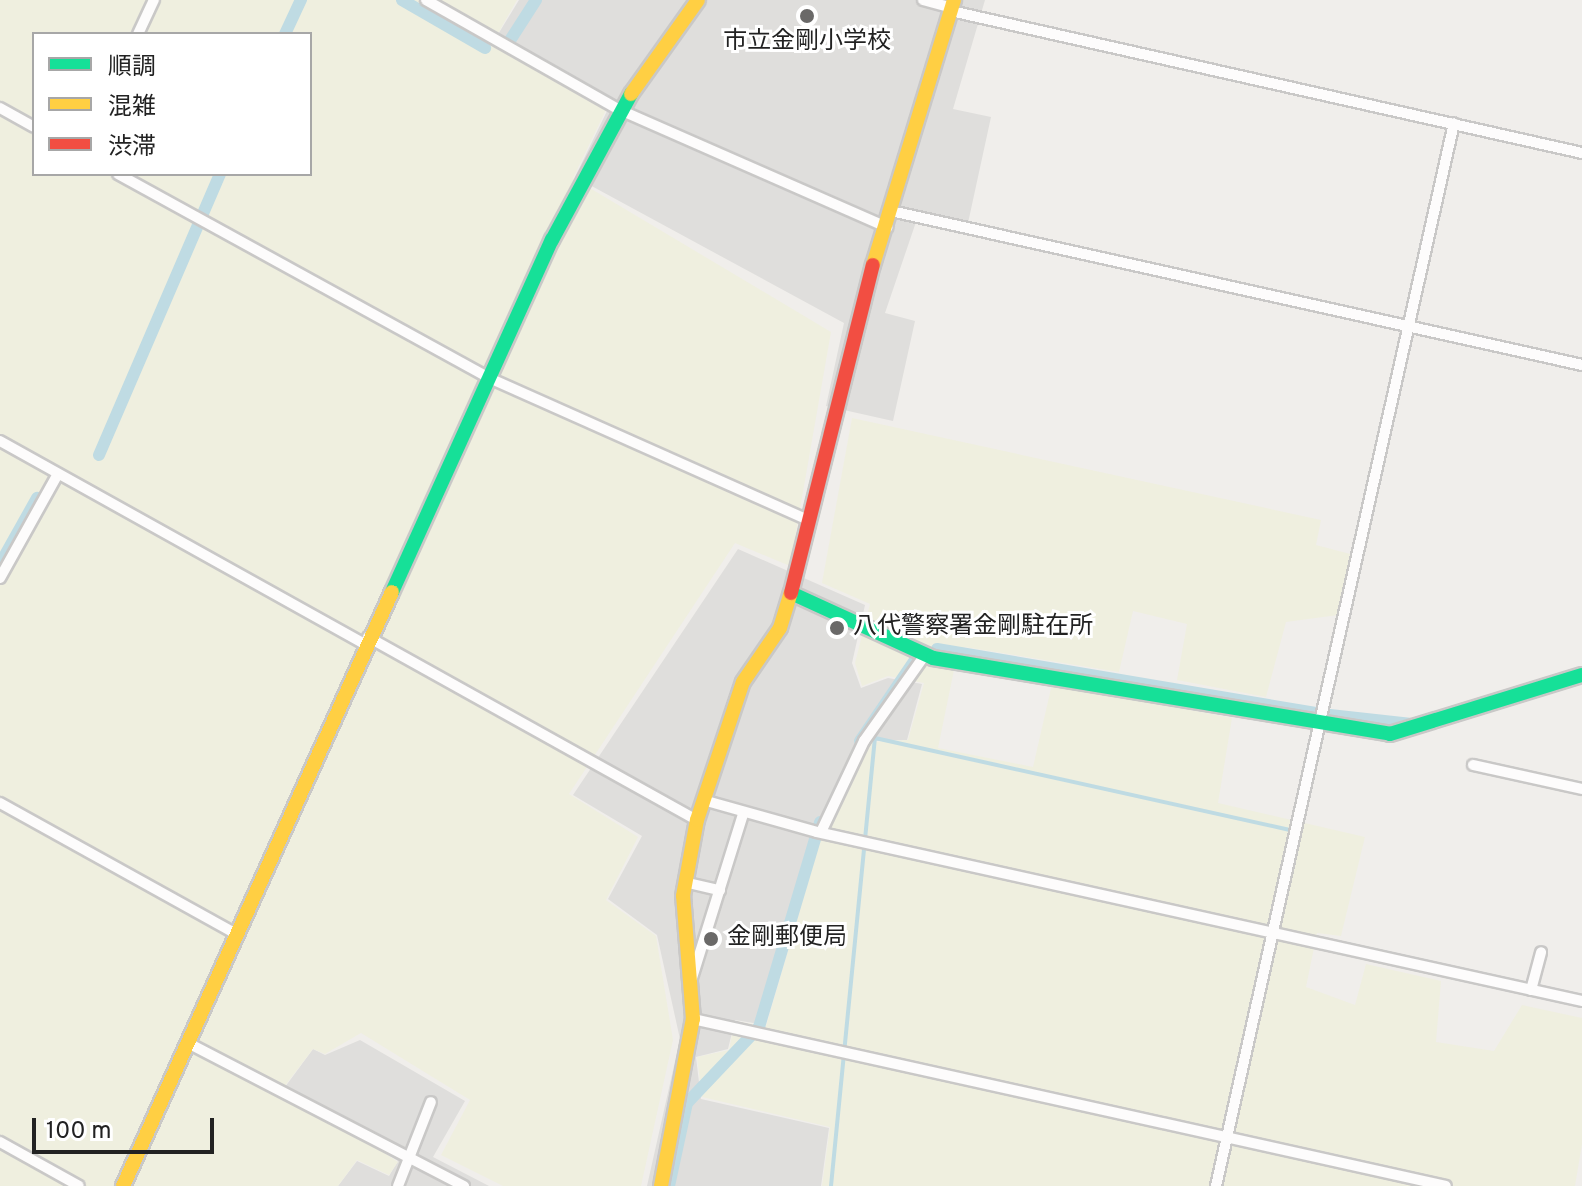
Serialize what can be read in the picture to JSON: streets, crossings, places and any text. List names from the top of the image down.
{
  "places": ["市立金剛小学校", "八代警察署金剛駐在所", "金剛郵便局"],
  "legend": ["順調", "混雑", "渋滞"],
  "scale_bar": "100 m"
}
